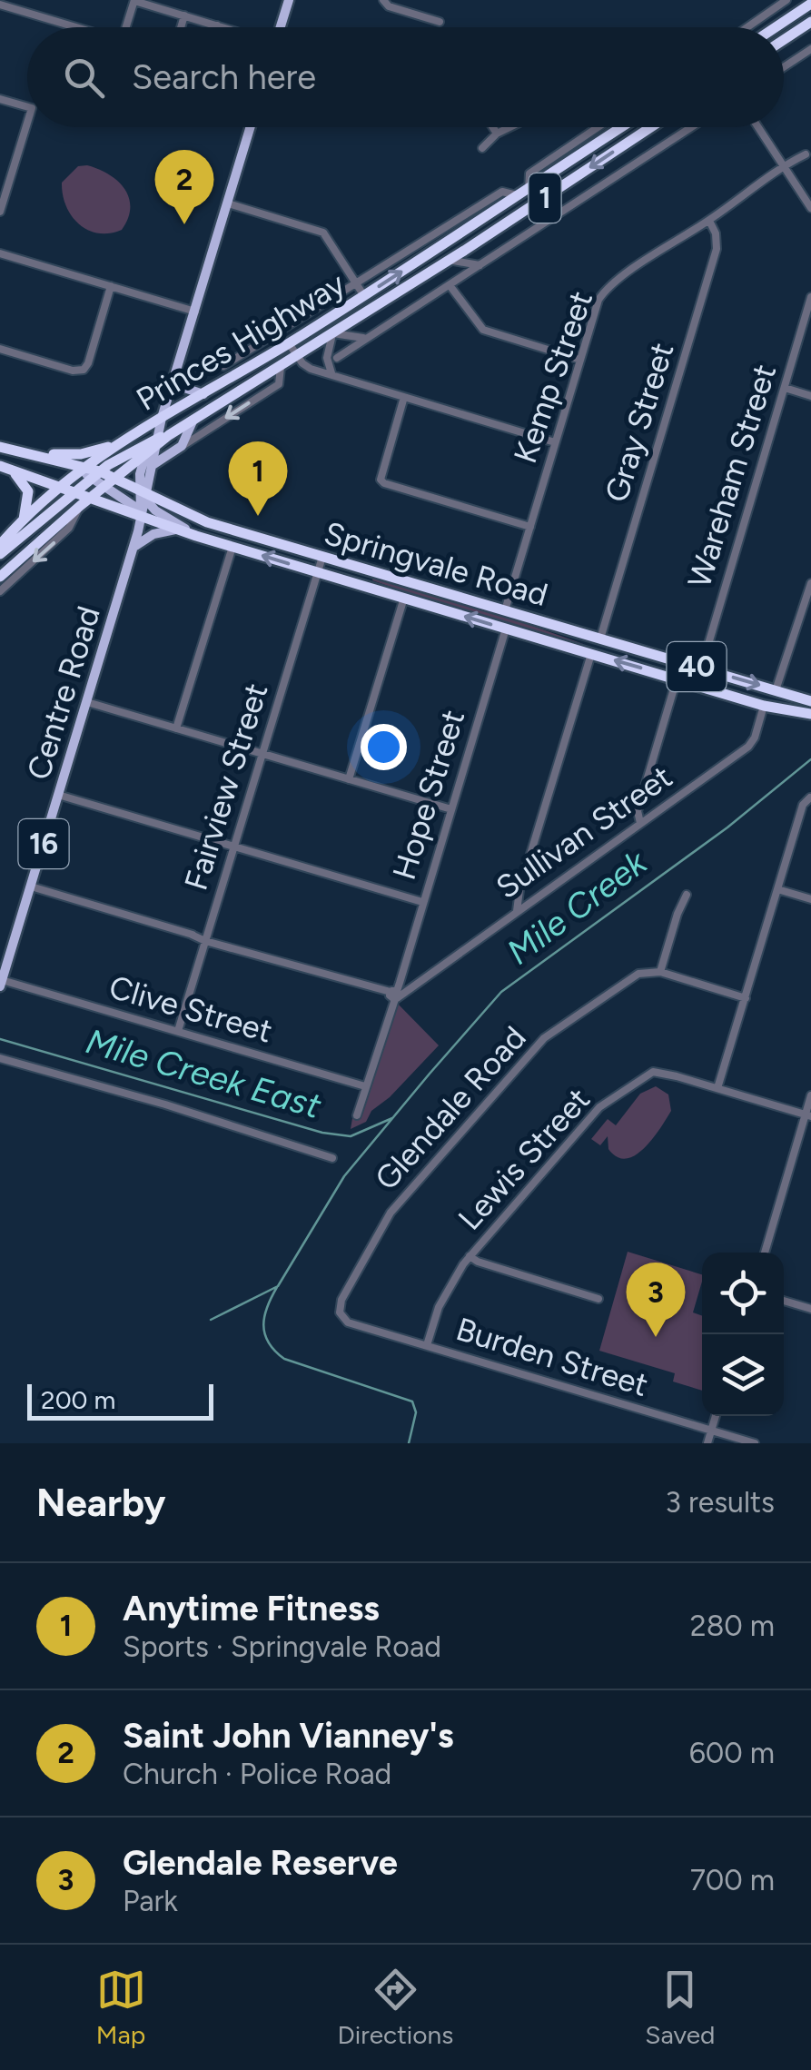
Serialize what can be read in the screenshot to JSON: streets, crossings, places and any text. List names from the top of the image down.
{
  "streets": {
    "highway": [
      "1",
      "Princes Highway",
      "Springvale Road",
      "40"
    ],
    "main road": ["Centre Road", "16"],
    "street": [
      "Kemp Street",
      "Gray Street",
      "Wareham Street",
      "Fairview Street",
      "Hope Street",
      "Sullivan Street",
      "Clive Street",
      "Glendale Road",
      "Lewis Street",
      "Burden Street"
    ]
  },
  "crossings": [
    ["Princes Highway", "Springvale Road"],
    ["Princes Highway", "Centre Road"],
    ["Princes Highway", "16"],
    ["Kemp Street", "Gray Street"],
    ["Kemp Street", "Springvale Road"],
    ["Gray Street", "Springvale Road"],
    ["Wareham Street", "Springvale Road"],
    ["Springvale Road", "Centre Road"],
    ["Springvale Road", "Fairview Street"],
    ["Springvale Road", "Hope Street"],
    ["Springvale Road", "Sullivan Street"],
    ["Centre Road", "16"],
    ["Centre Road", "Clive Street"],
    ["Fairview Street", "Clive Street"],
    ["Hope Street", "Sullivan Street"],
    ["Hope Street", "Clive Street"],
    ["Glendale Road", "Burden Street"],
    ["Lewis Street", "Burden Street"]
  ],
  "water": ["Mile Creek", "Mile Creek East"],
  "scale_bar": "200 m",
  "page": {
    "search": "Search here",
    "pins": ["2", "1", "3"],
    "scale": "200 m",
    "heading": ["Nearby", "3 results"],
    "list": [
      {
        "mark": "1",
        "name": "Anytime Fitness",
        "note": "Sports · Springvale Road",
        "value": "280 m"
      },
      {
        "mark": "2",
        "name": "Saint John Vianney's",
        "note": "Church · Police Road",
        "value": "600 m"
      },
      {
        "mark": "3",
        "name": "Glendale Reserve",
        "note": "Park",
        "value": "700 m"
      }
    ],
    "nav": ["Map", "Directions", "Saved"]
  }
}
